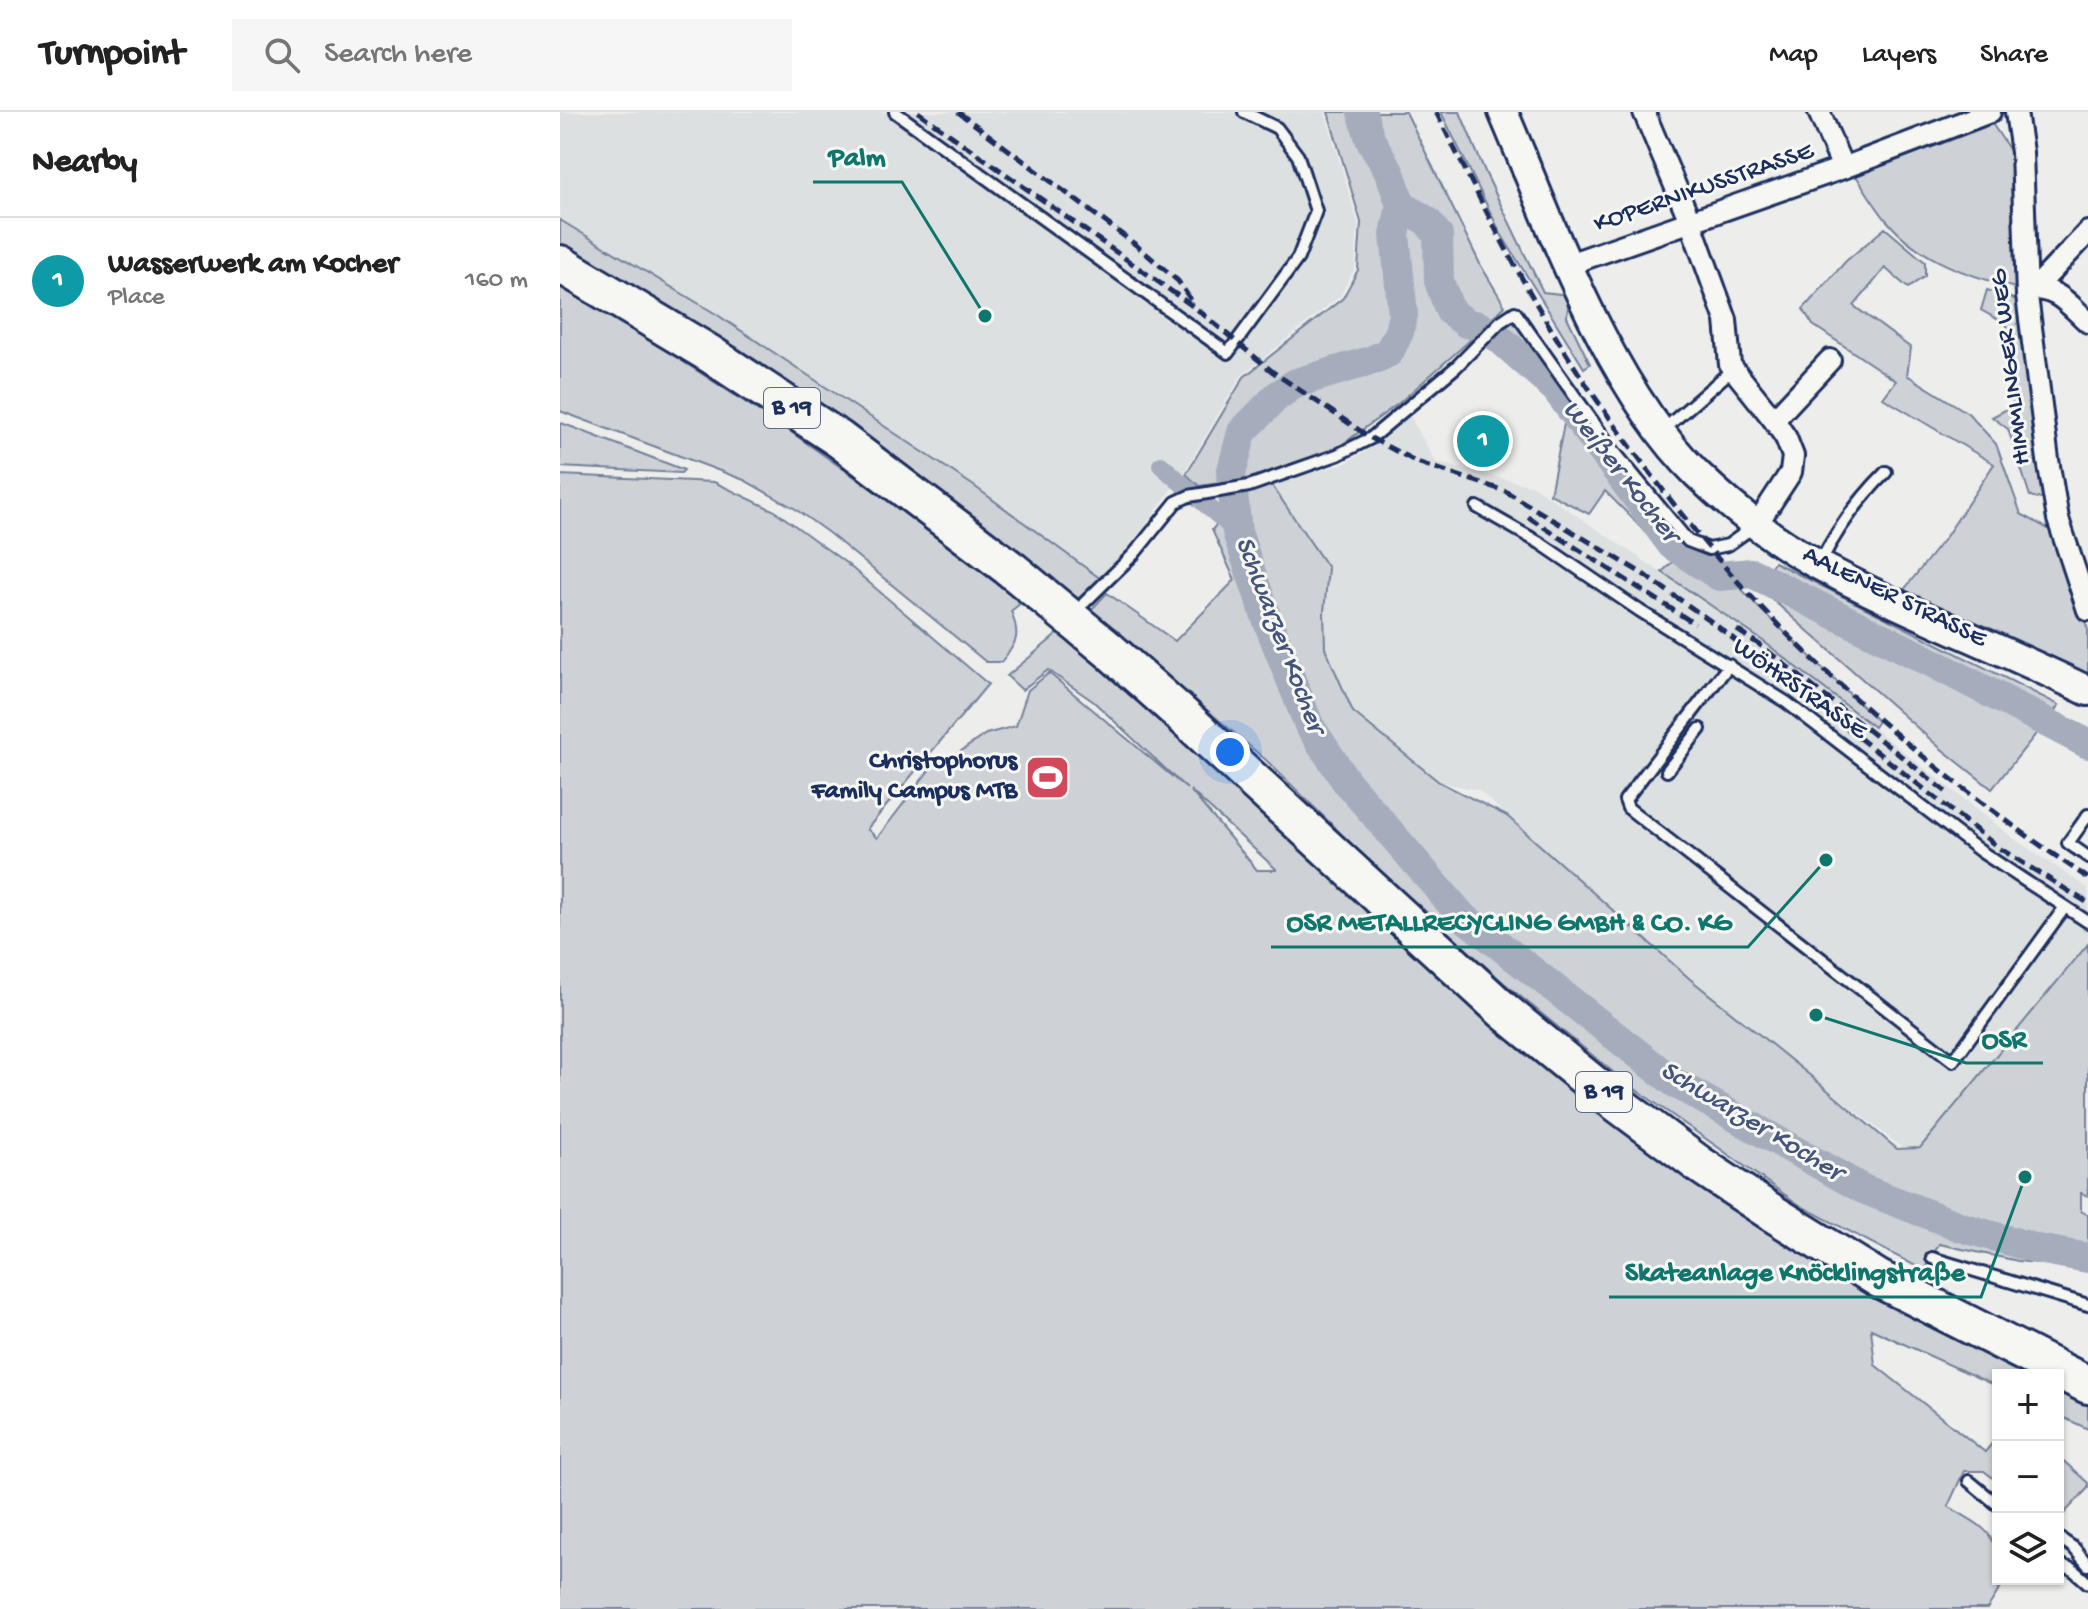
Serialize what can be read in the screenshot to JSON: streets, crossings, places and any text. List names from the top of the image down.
{
  "streets": {
    "highway": ["B 19"],
    "street": ["KOPERNIKUSSTRASSE", "HIMMLINGER WEG", "AALENER STRASSE"],
    "lane": ["WÖHRSTRASSE"]
  },
  "crossings": [
    ["KOPERNIKUSSTRASSE", "AALENER STRASSE"]
  ],
  "water": ["Weißer Kocher", "Schwarzer Kocher"],
  "places": {
    "other": [
      "Palm",
      "OSR METALLRECYCLING GMBH & CO. KG",
      "OSR",
      "Skateanlage Knöcklingstraße"
    ],
    "sports": ["Christophorus Family Campus MTB"]
  },
  "page": {
    "header": "Turnpoint",
    "search": "Search here",
    "nav": ["Map", "Layers", "Share"],
    "heading": "Nearby",
    "list": [
      {
        "mark": "1",
        "name": "Wasserwerk am Kocher",
        "note": "Place",
        "value": "160 m"
      }
    ],
    "pins": "1",
    "map_buttons": ["+", "−"]
  }
}
